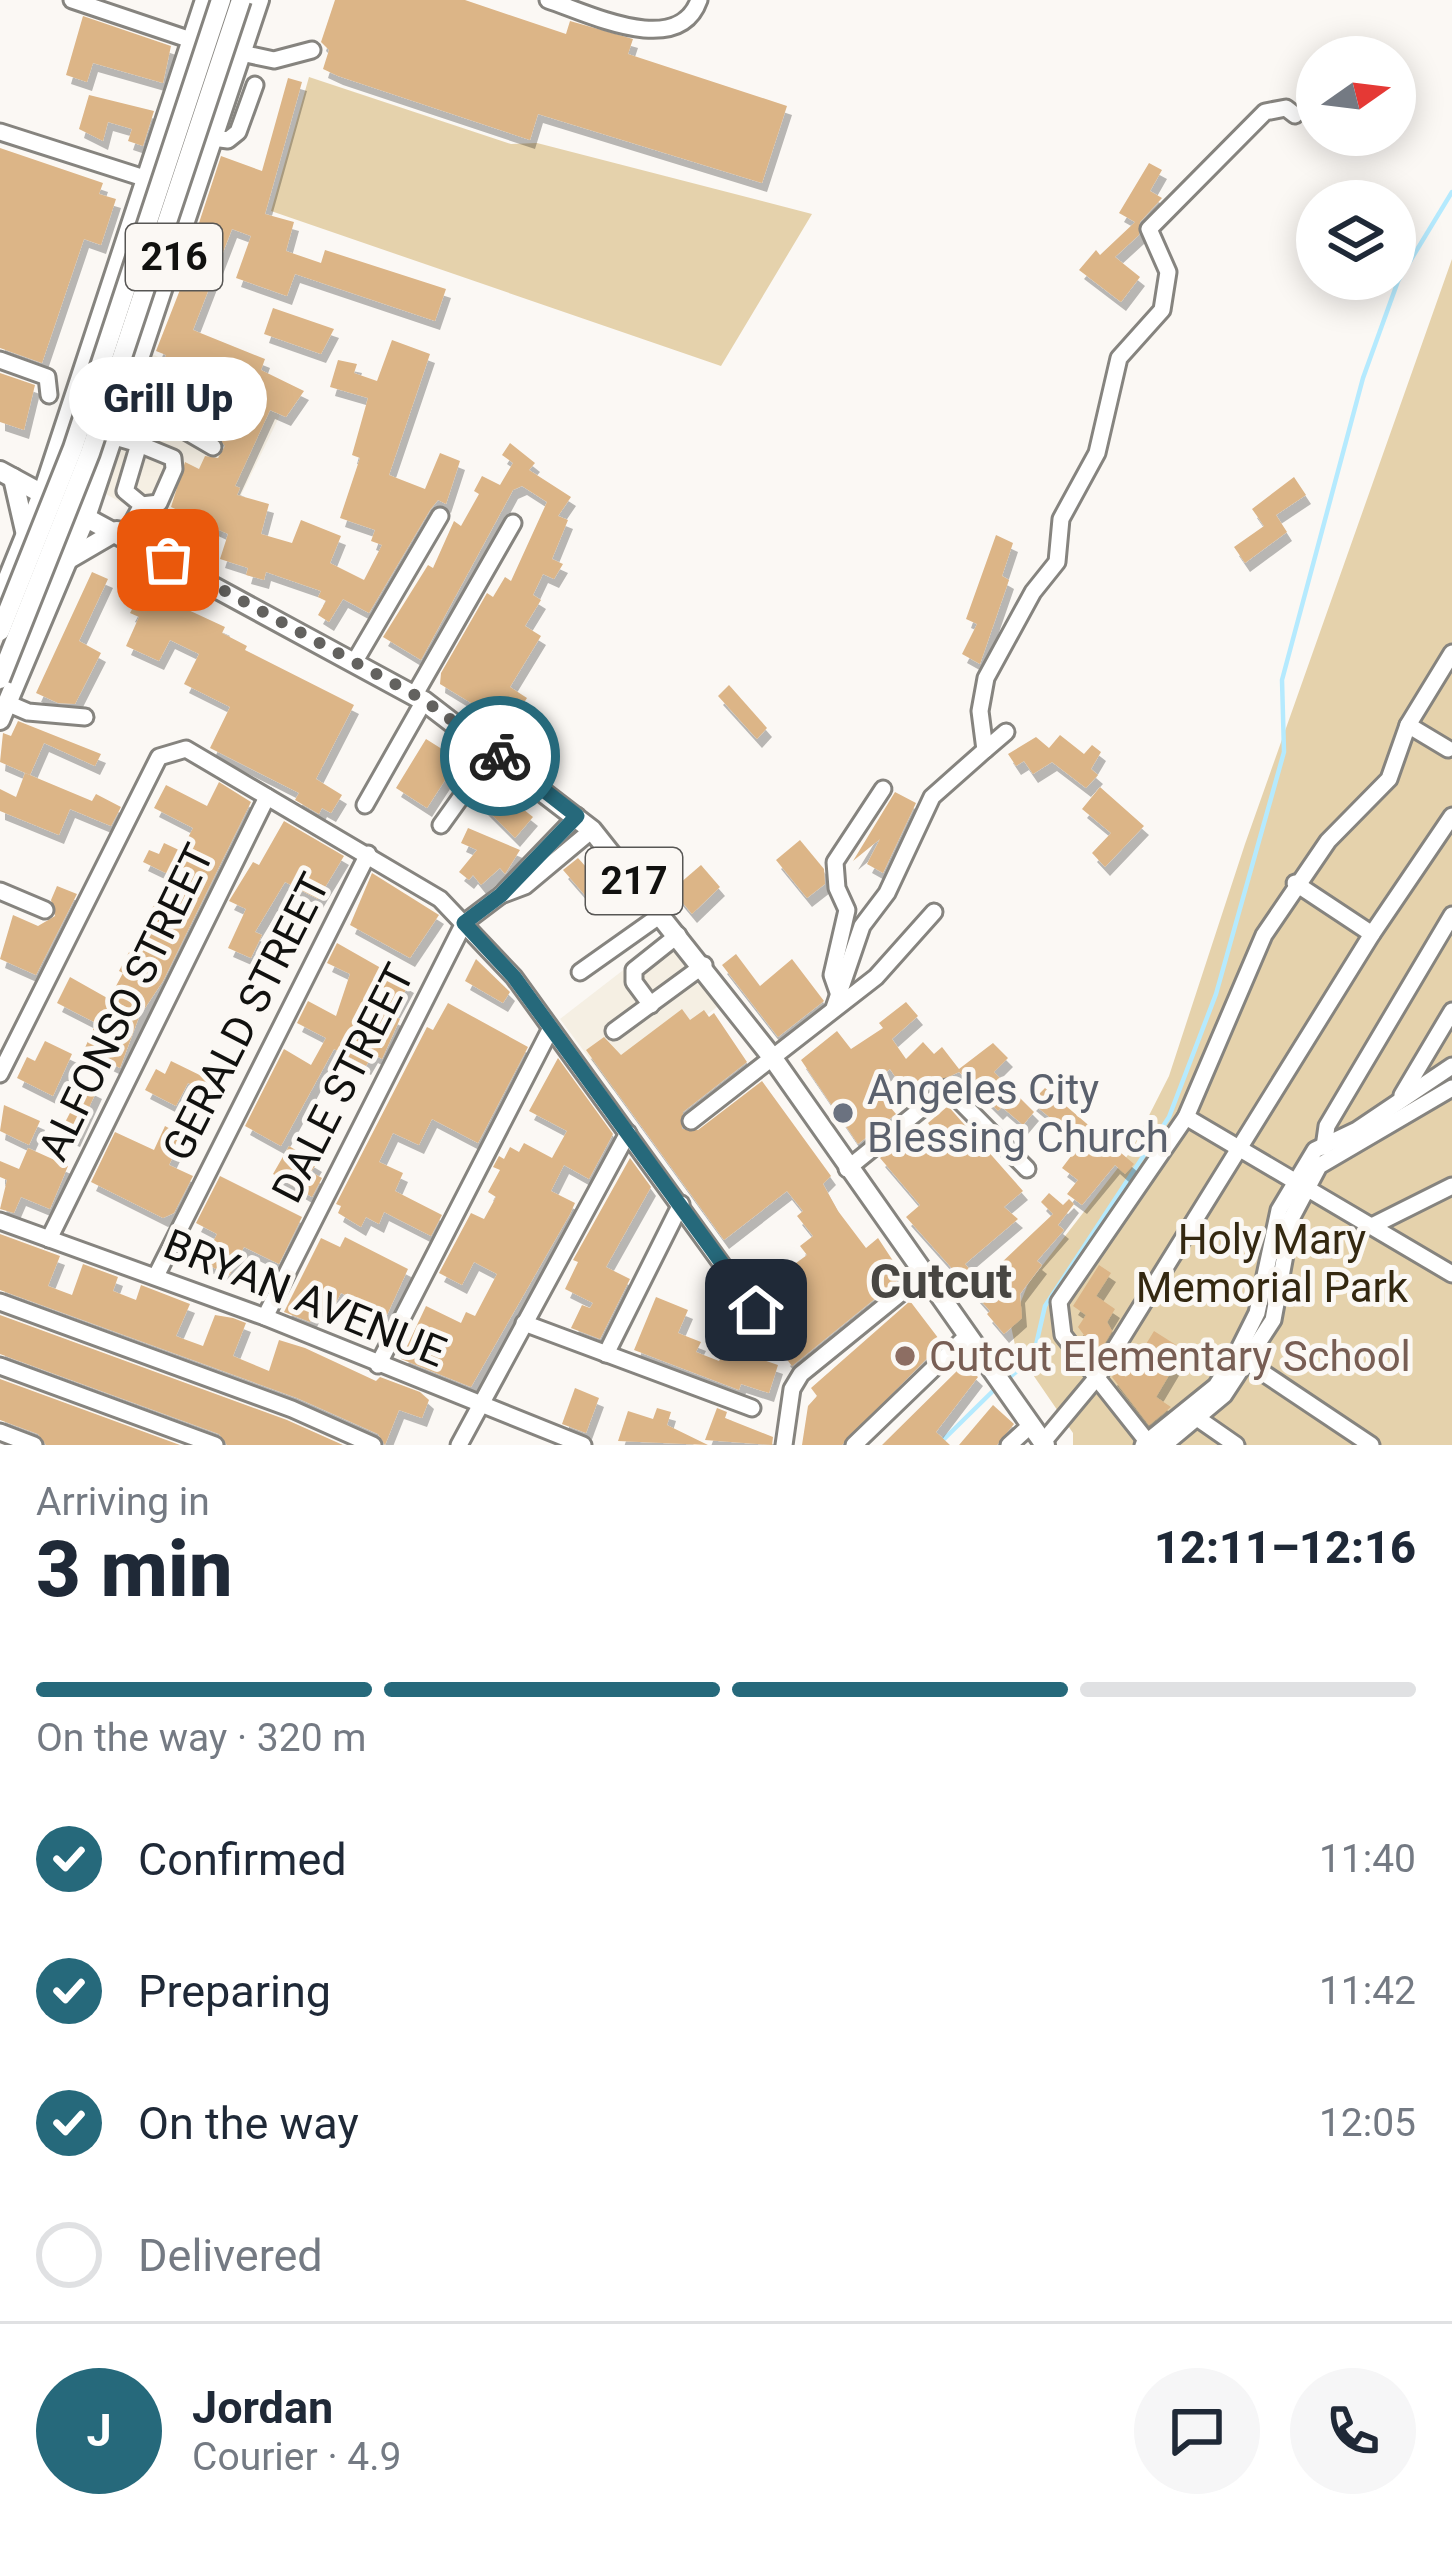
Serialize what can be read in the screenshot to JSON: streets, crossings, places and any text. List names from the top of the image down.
{
  "streets": {
    "main road": ["216", "217"],
    "street": [
      "ALFONSO STREET",
      "GERALD STREET",
      "DALE STREET",
      "BRYAN AVENUE"
    ]
  },
  "crossings": [
    ["216", "217"],
    ["217", "DALE STREET"],
    ["ALFONSO STREET", "BRYAN AVENUE"],
    ["GERALD STREET", "BRYAN AVENUE"],
    ["DALE STREET", "BRYAN AVENUE"]
  ],
  "districts": ["Cutcut"],
  "parks": ["Holy Mary Memorial Park"],
  "places": ["Grill Up", "Angeles City Blessing Church", "Cutcut Elementary School"],
  "north": "right",
  "page": {
    "bubble": "Grill Up",
    "heading": ["3 min", "Arriving in", "12:11–12:16"],
    "panel": ["Jordan", "Courier · 4.9"],
    "bar": "On the way · 320 m",
    "list": [
      ["Confirmed", "11:40"],
      ["Preparing", "11:42"],
      ["On the way", "12:05"],
      "Delivered"
    ],
    "round": "J"
  }
}
